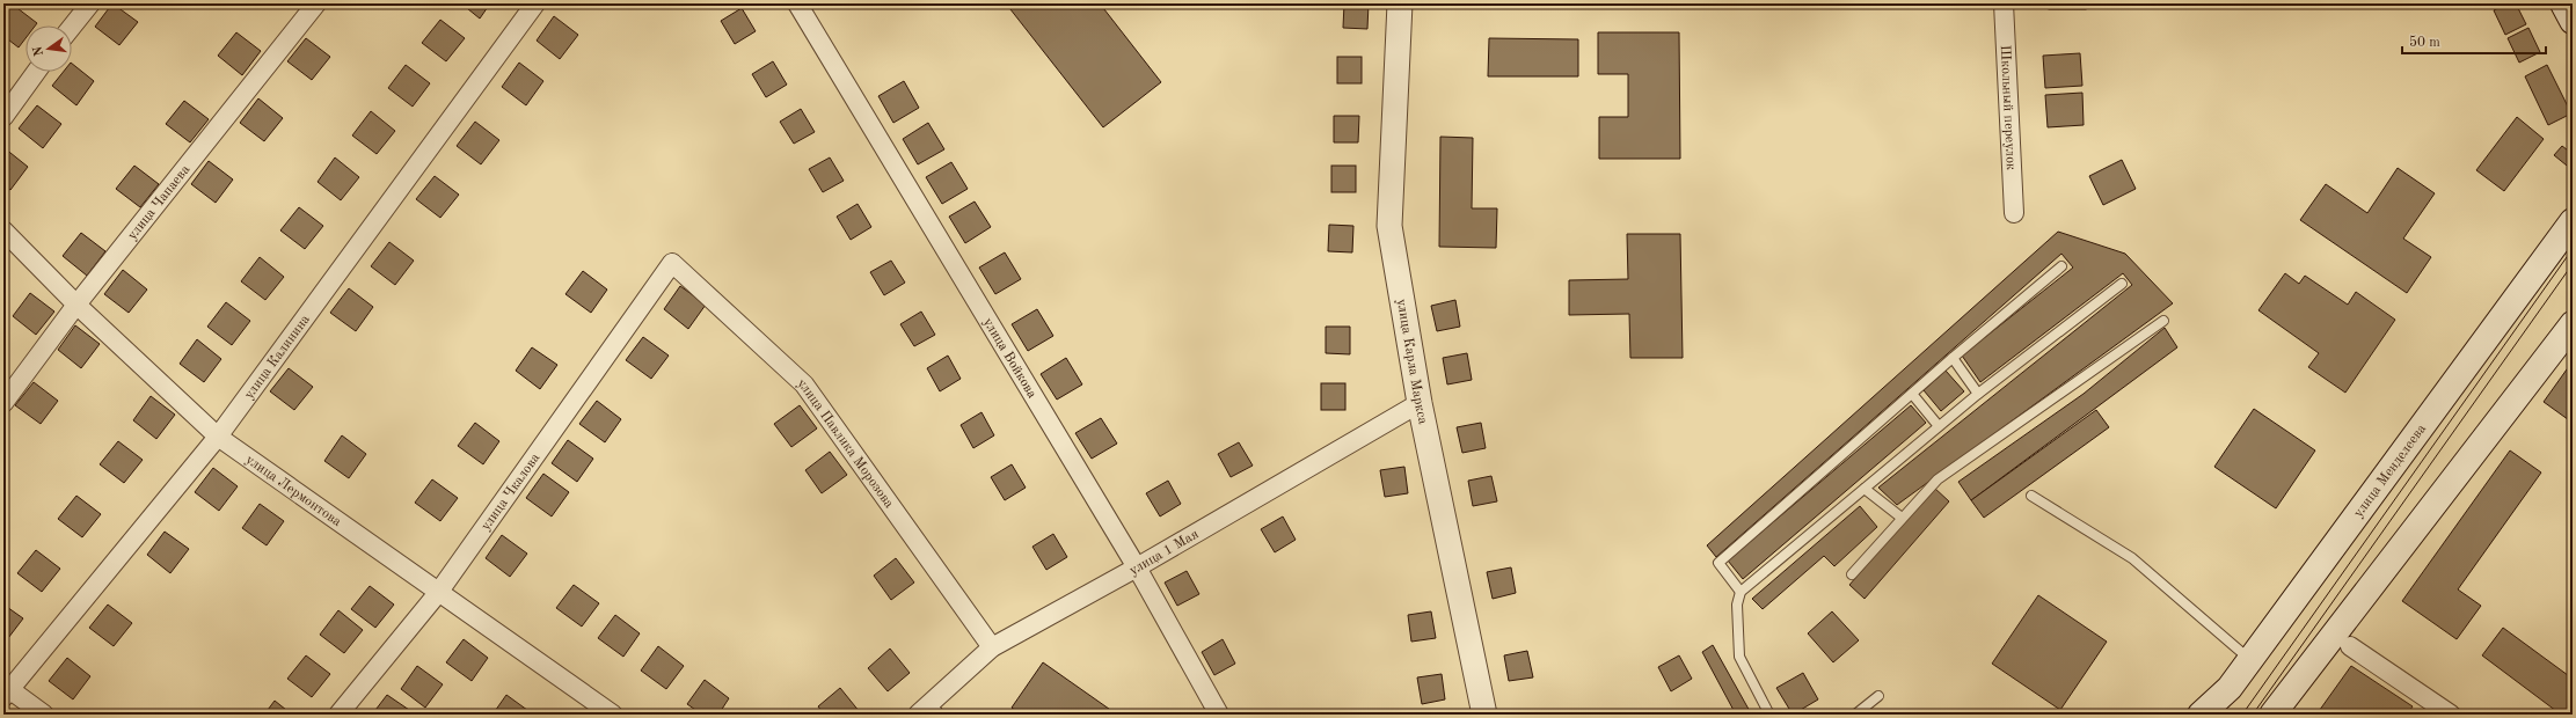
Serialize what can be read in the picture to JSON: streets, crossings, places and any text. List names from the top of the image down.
{
  "streets": {
    "main road": ["улица Менделеева"],
    "street": [
      "Школьный переулок",
      "улица Чапаева",
      "улица Калинина",
      "улица Войкова",
      "улица Карла Маркса",
      "улица Павлика Морозова",
      "улица Лермонтова",
      "улица Чкалова",
      "улица 1 Мая"
    ]
  },
  "crossings": [
    ["улица Чапаева", "улица Лермонтова"],
    ["улица Калинина", "улица Лермонтова"],
    ["улица Войкова", "улица 1 Мая"],
    ["улица Карла Маркса", "улица 1 Мая"],
    ["улица Павлика Морозова", "улица Чкалова"],
    ["улица Павлика Морозова", "улица 1 Мая"],
    ["улица Лермонтова", "улица Чкалова"]
  ],
  "scale_bar": "50 m",
  "north": "left"
}
